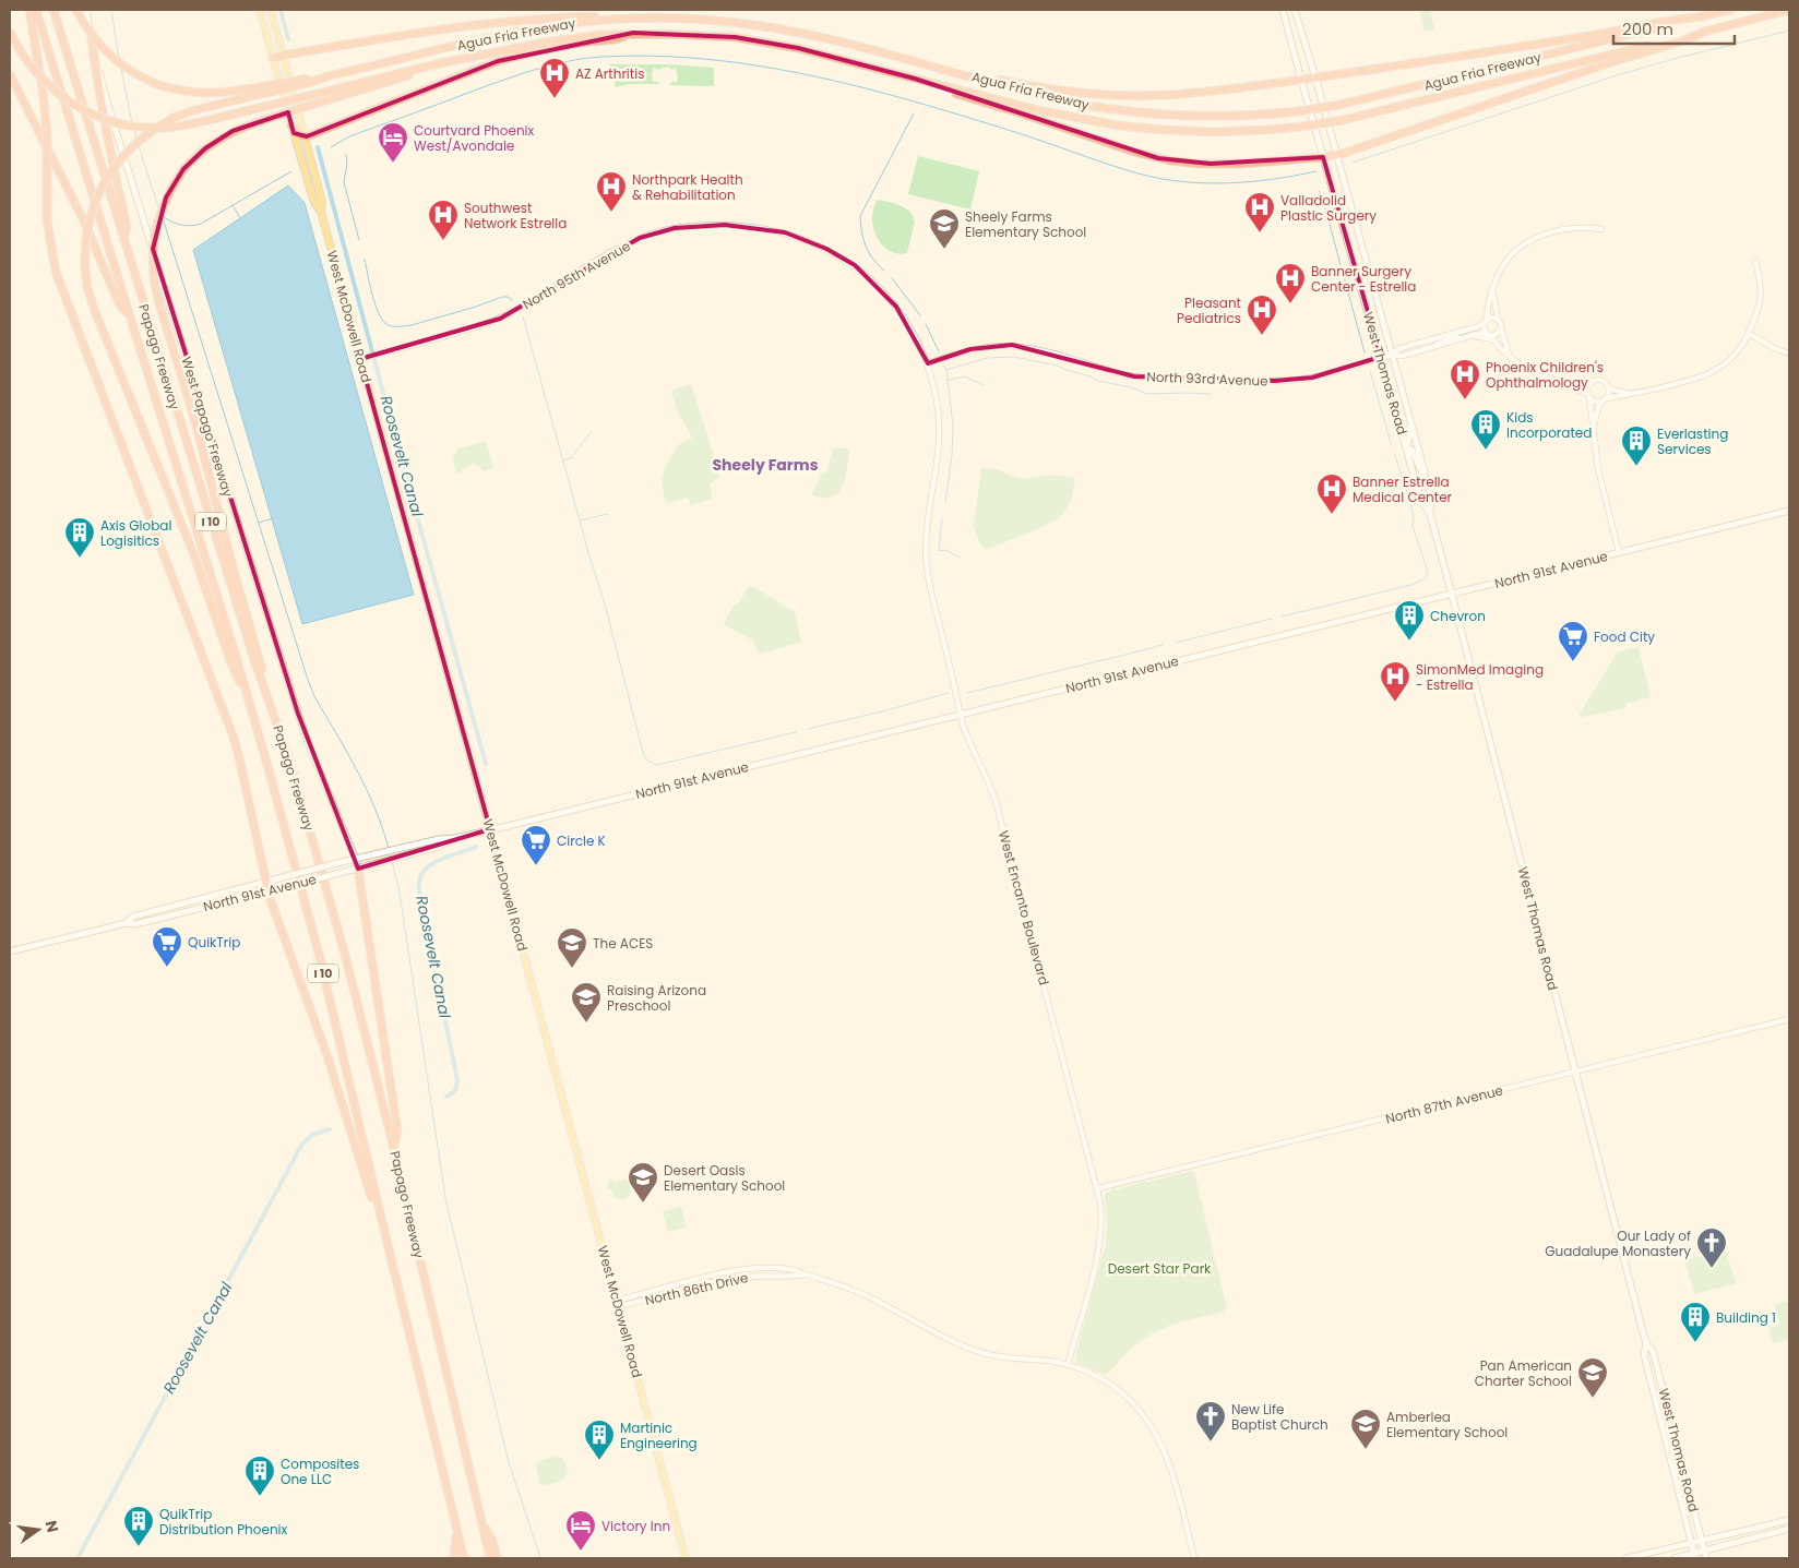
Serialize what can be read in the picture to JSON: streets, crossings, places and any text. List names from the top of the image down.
{
  "streets": {
    "highway": ["Agua Fria Freeway", "Papago Freeway", "I 10"],
    "main road": [
      "West McDowell Road",
      "West Thomas Road",
      "West Papago Freeway",
      "North 91st Avenue"
    ],
    "street": [
      "North 95th Avenue",
      "North 93rd Avenue",
      "West Encanto Boulevard",
      "North 87th Avenue",
      "North 86th Drive"
    ]
  },
  "crossings": [
    ["North 95th Avenue", "West McDowell Road"],
    ["North 95th Avenue", "West Encanto Boulevard"],
    ["West McDowell Road", "North 91st Avenue"],
    ["West McDowell Road", "North 86th Drive"],
    ["West Thomas Road", "North 93rd Avenue"],
    ["West Thomas Road", "North 91st Avenue"],
    ["West Thomas Road", "North 87th Avenue"],
    ["North 93rd Avenue", "West Encanto Boulevard"],
    ["West Papago Freeway", "North 91st Avenue"],
    ["North 91st Avenue", "West Encanto Boulevard"],
    ["West Encanto Boulevard", "North 87th Avenue"],
    ["West Encanto Boulevard", "North 86th Drive"]
  ],
  "districts": ["Sheely Farms"],
  "water": ["Roosevelt Canal"],
  "parks": ["Desert Star Park"],
  "places": {
    "hospital": [
      "AZ Arthritis",
      "Northpark Health & Rehabilitation",
      "Valladolid Plastic Surgery",
      "Southwest Network Estrella",
      "Banner Surgery Center - Estrella",
      "Pleasant Pediatrics",
      "Phoenix Children's Ophthalmology",
      "Banner Estrella Medical Center",
      "SimonMed Imaging - Estrella"
    ],
    "hotel": ["Courtyard Phoenix West/Avondale", "Victory Inn"],
    "school or university": [
      "Sheely Farms Elementary School",
      "The ACES",
      "Raising Arizona Preschool",
      "Desert Oasis Elementary School",
      "Pan American Charter School",
      "Amberlea Elementary School"
    ],
    "building": [
      "Kids Incorporated",
      "Everlasting Services",
      "Axis Global Logisitics",
      "Chevron",
      "Building 1",
      "Martinic Engineering",
      "Composites One LLC",
      "QuikTrip Distribution Phoenix"
    ],
    "supermarket": ["Food City", "Circle K", "QuikTrip"],
    "church": ["Our Lady of Guadalupe Monastery", "New Life Baptist Church"]
  },
  "scale_bar": "200 m",
  "north": "right"
}
